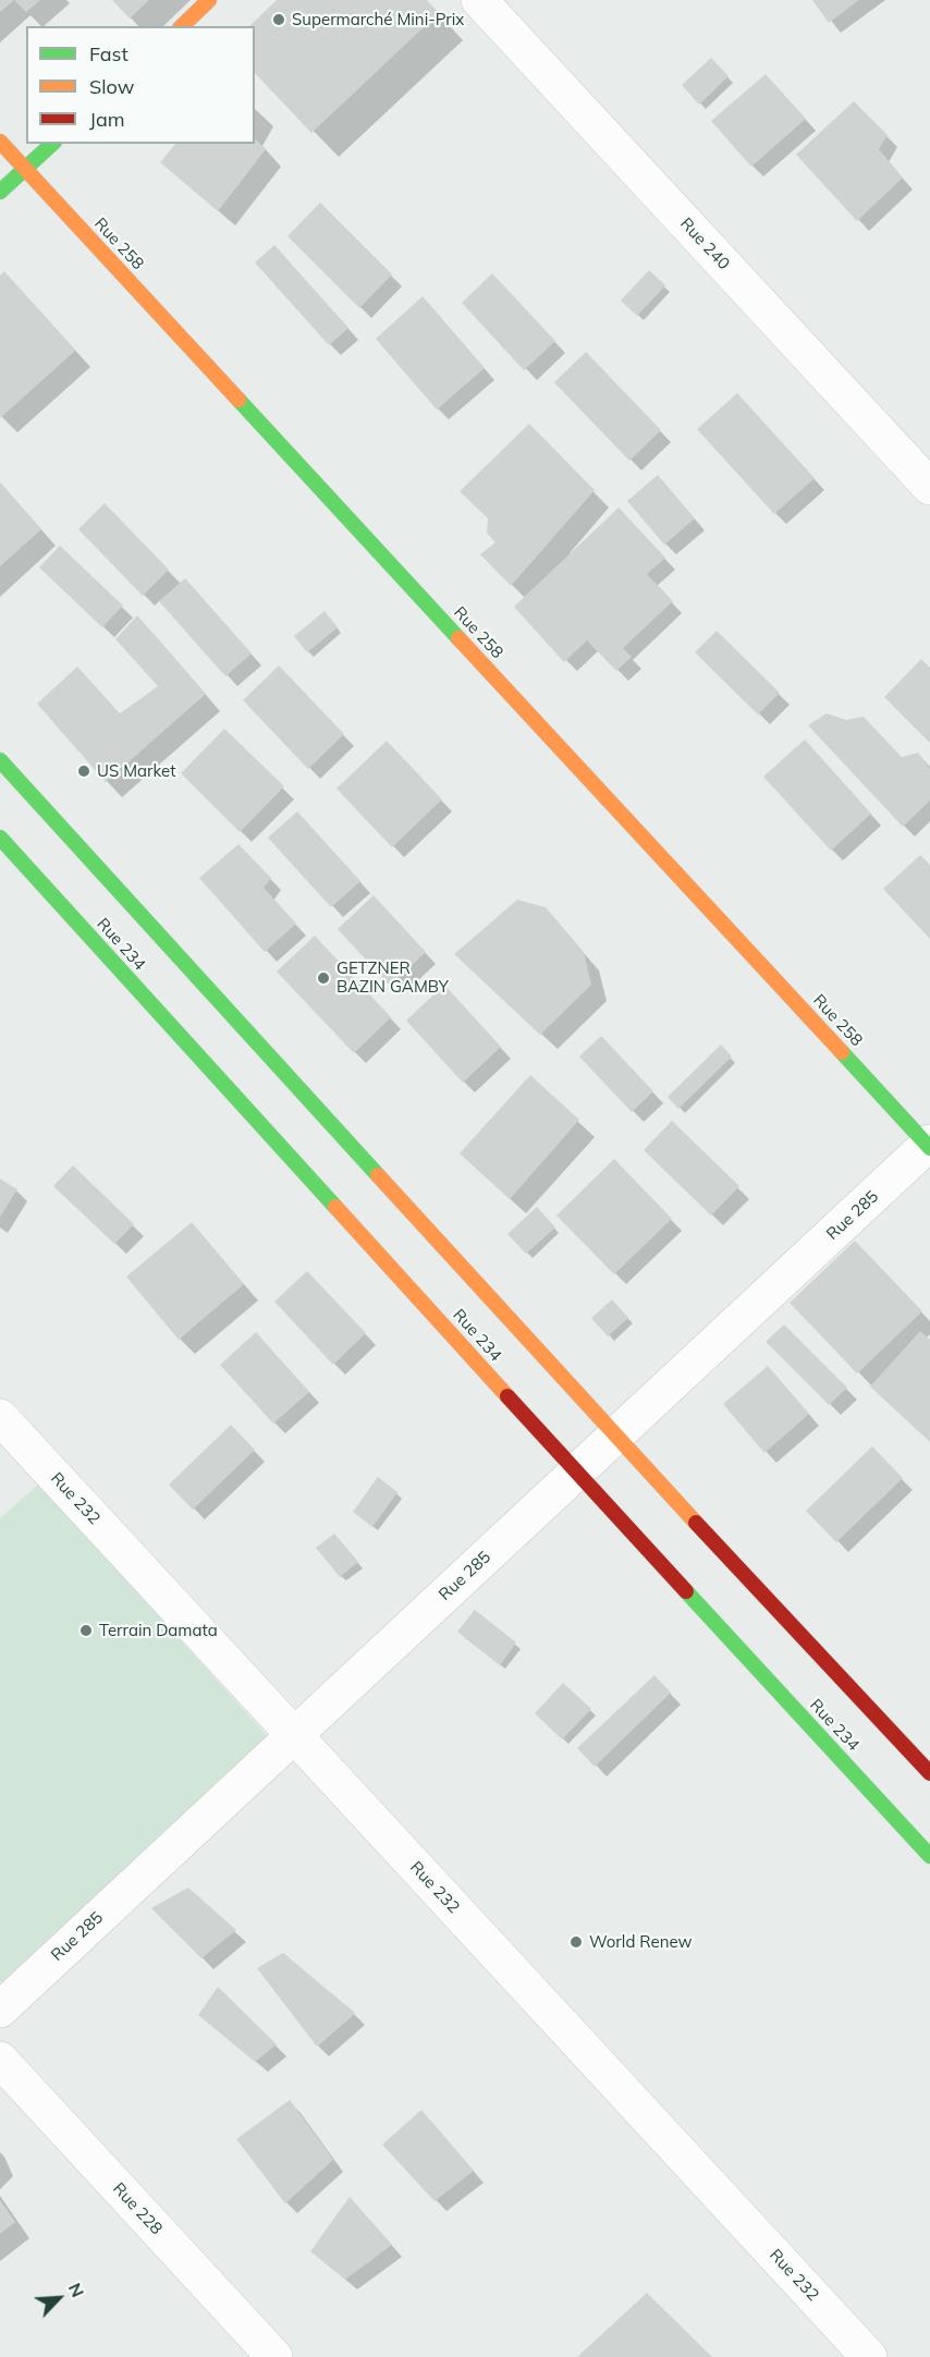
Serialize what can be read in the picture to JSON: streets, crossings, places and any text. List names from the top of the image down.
{
  "streets": {
    "main road": ["Rue 258", "Rue 234"],
    "street": [
      "Rue 240",
      "Rue 285",
      "Rue 232",
      "Rue 228"
    ]
  },
  "crossings": [
    ["Rue 258", "Rue 285"],
    ["Rue 234", "Rue 285"],
    ["Rue 285", "Rue 232"]
  ],
  "places": [
    "Supermarché Mini-Prix",
    "US Market",
    "GETZNER BAZIN GAMBY",
    "Terrain Damata",
    "World Renew"
  ],
  "legend": ["Fast", "Slow", "Jam"],
  "north": "top right"
}
